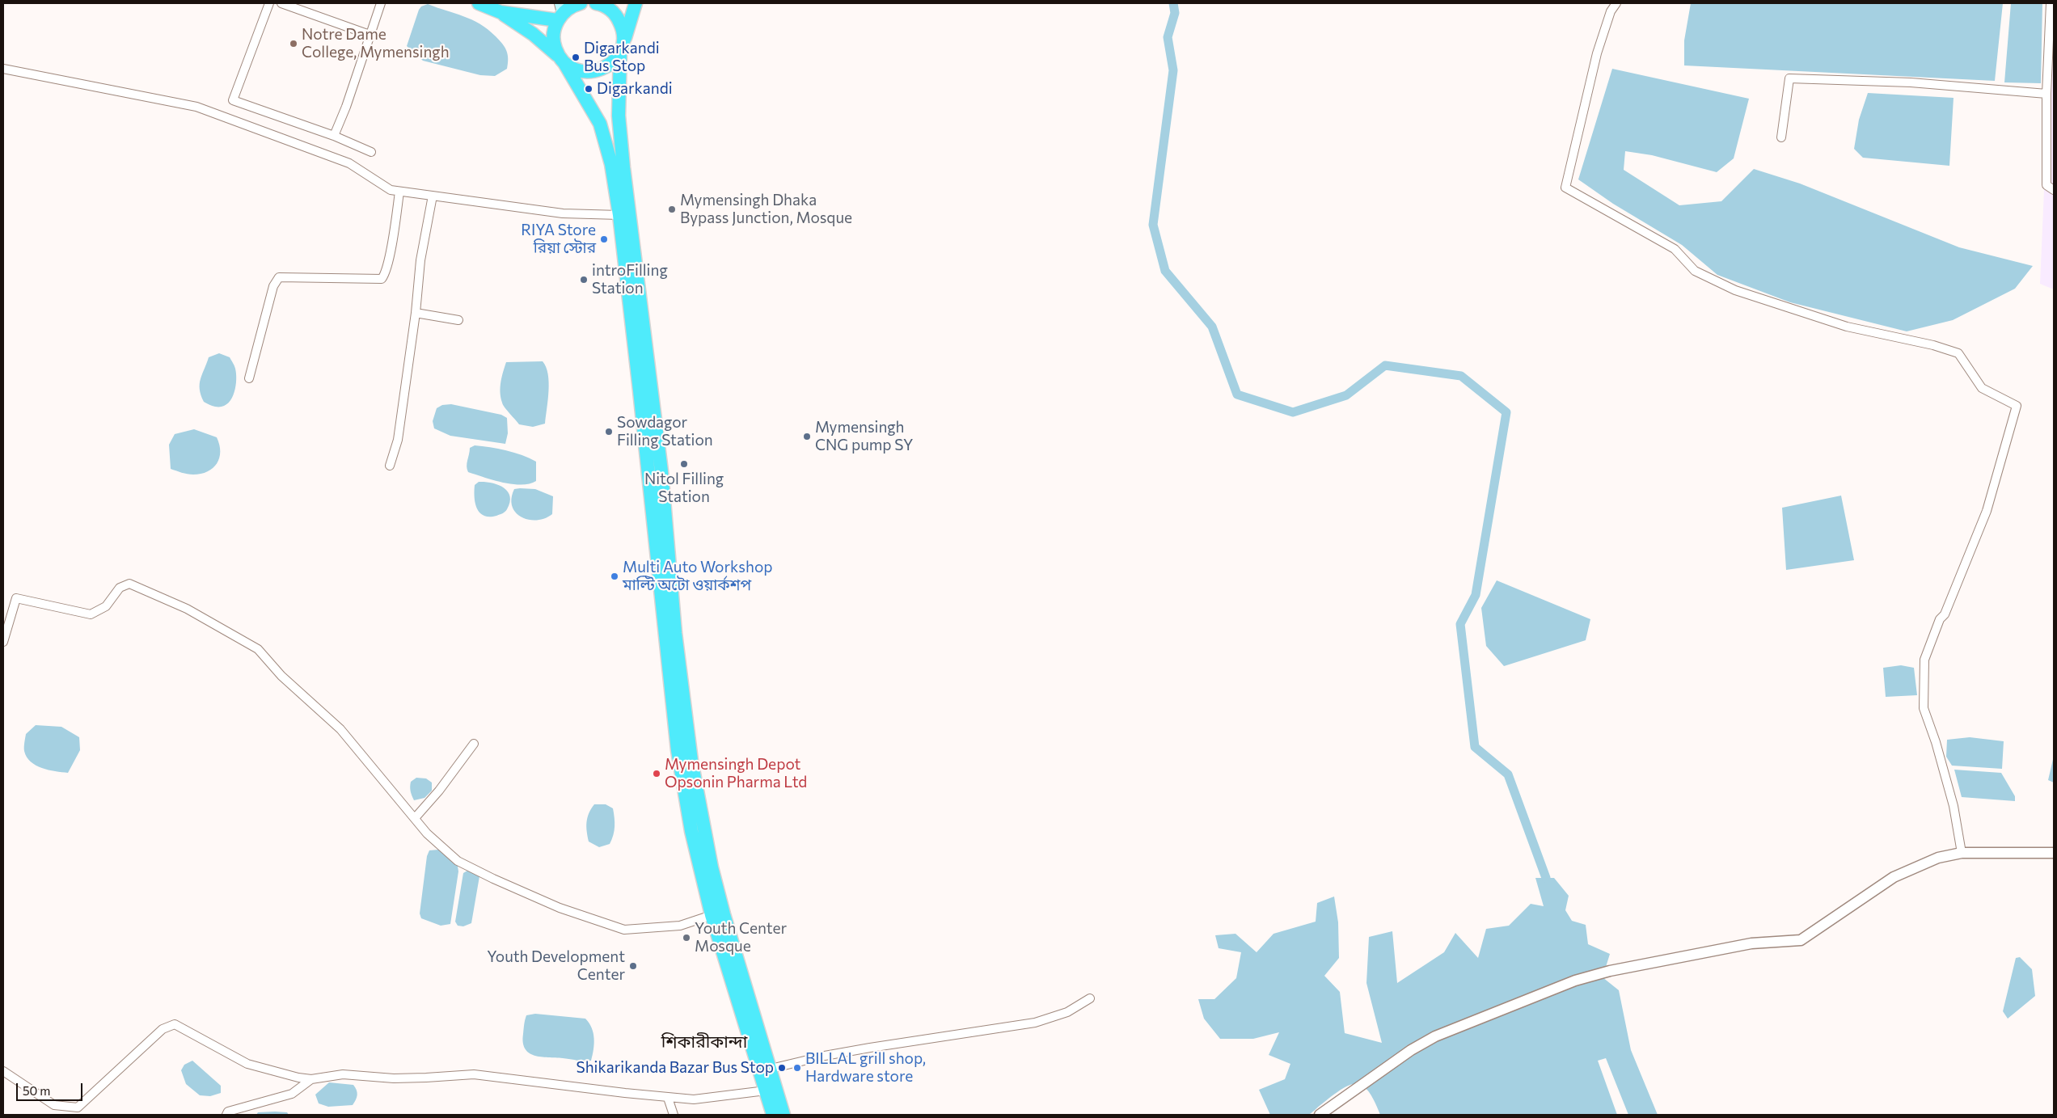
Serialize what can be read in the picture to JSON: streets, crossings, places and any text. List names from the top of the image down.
{
  "districts": ["শিকারীকান্দা"],
  "places": [
    "Notre Dame College, Mymensingh",
    "Digarkandi Bus Stop",
    "Digarkandi",
    "Mymensingh Dhaka Bypass Junction, Mosque",
    "RIYA Store রিয়া স্টোর",
    "introFilling Station",
    "Sowdagor Filling Station",
    "Mymensingh CNG pump SY",
    "Nitol Filling Station",
    "Multi Auto Workshop মাল্টি অটো ওয়ার্কশপ",
    "Mymensingh Depot Opsonin Pharma Ltd",
    "Youth Center Mosque",
    "Youth Development Center",
    "Shikarikanda Bazar Bus Stop",
    "BILLAL grill shop, Hardware store"
  ],
  "scale_bar": "50 m"
}
